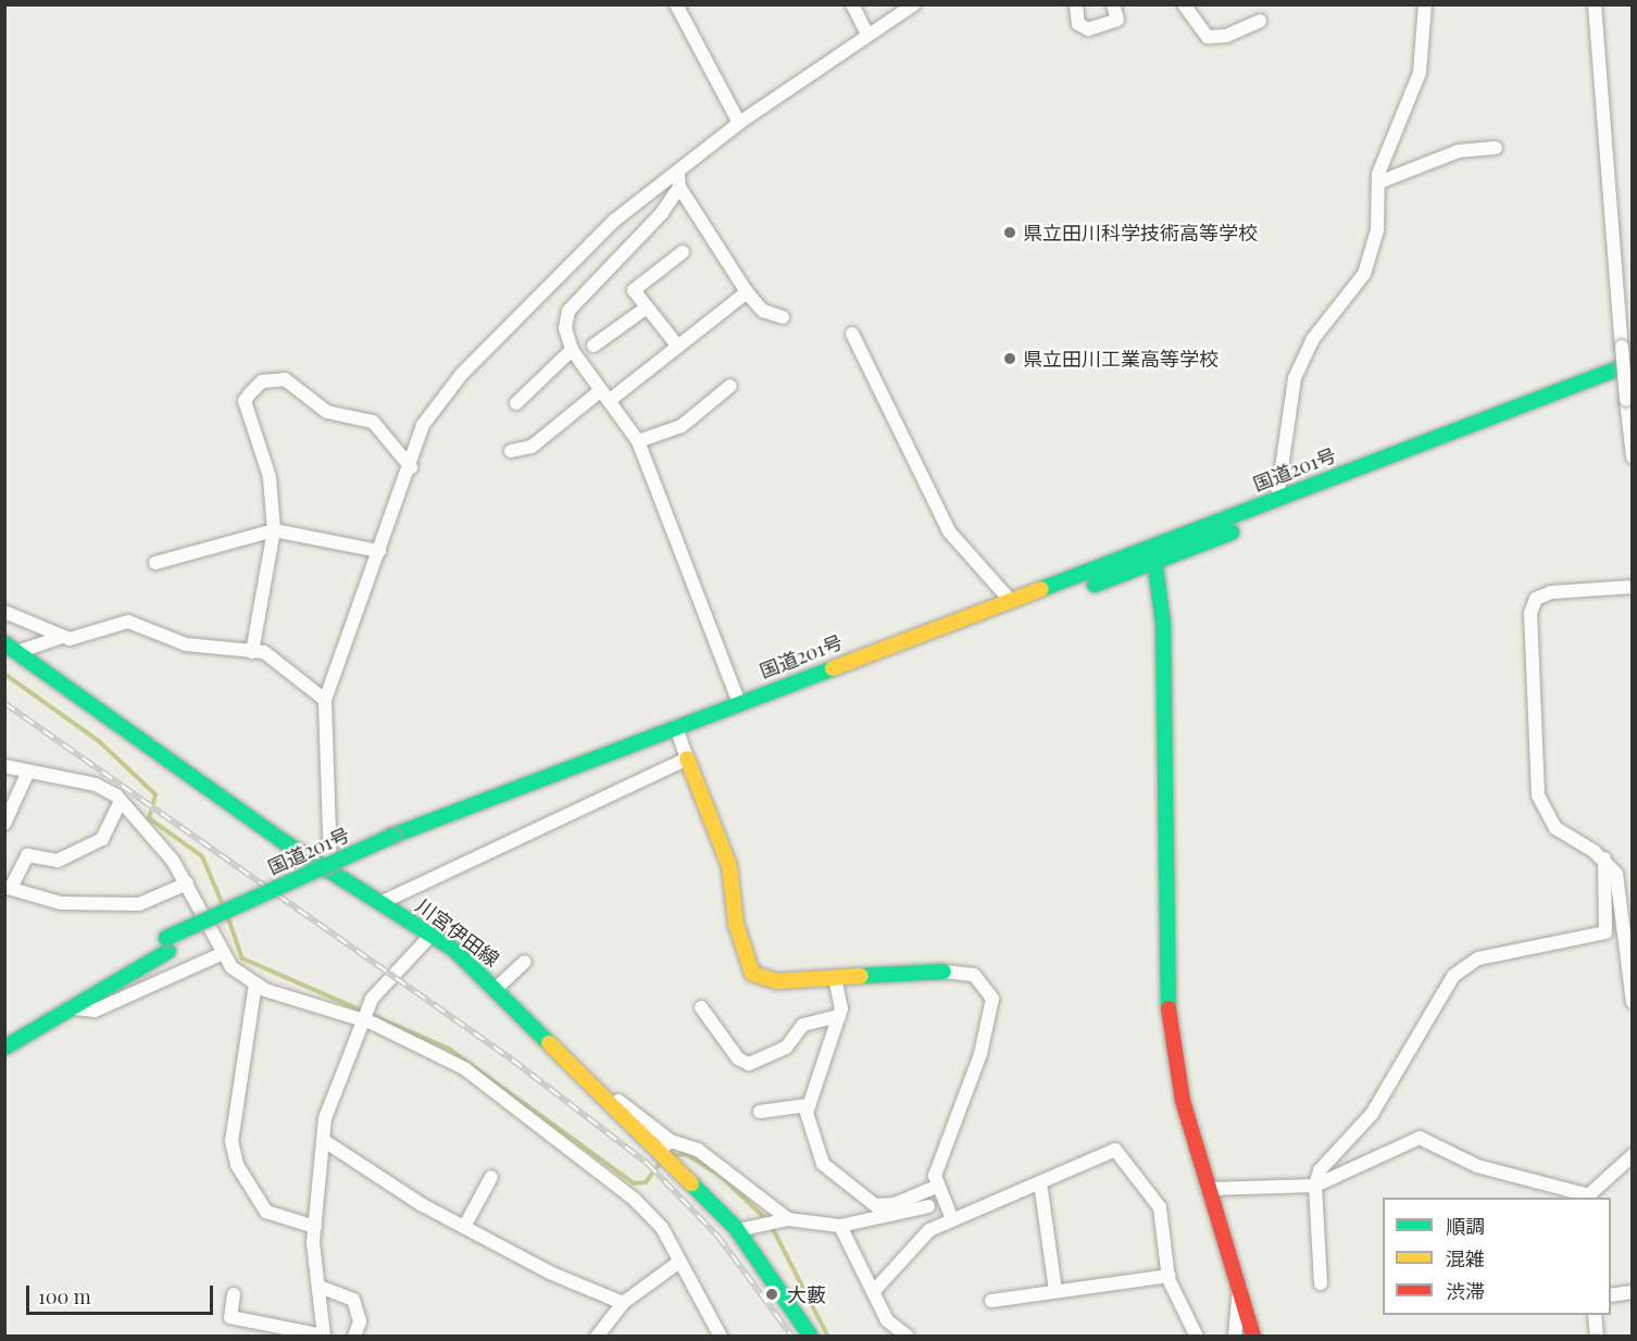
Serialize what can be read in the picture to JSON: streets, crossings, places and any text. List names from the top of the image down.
{
  "streets": {
    "main road": ["国道201号", "川宮伊田線"]
  },
  "places": ["県立田川科学技術高等学校", "県立田川工業高等学校", "大藪"],
  "legend": ["順調", "混雑", "渋滞"],
  "scale_bar": "100 m"
}
